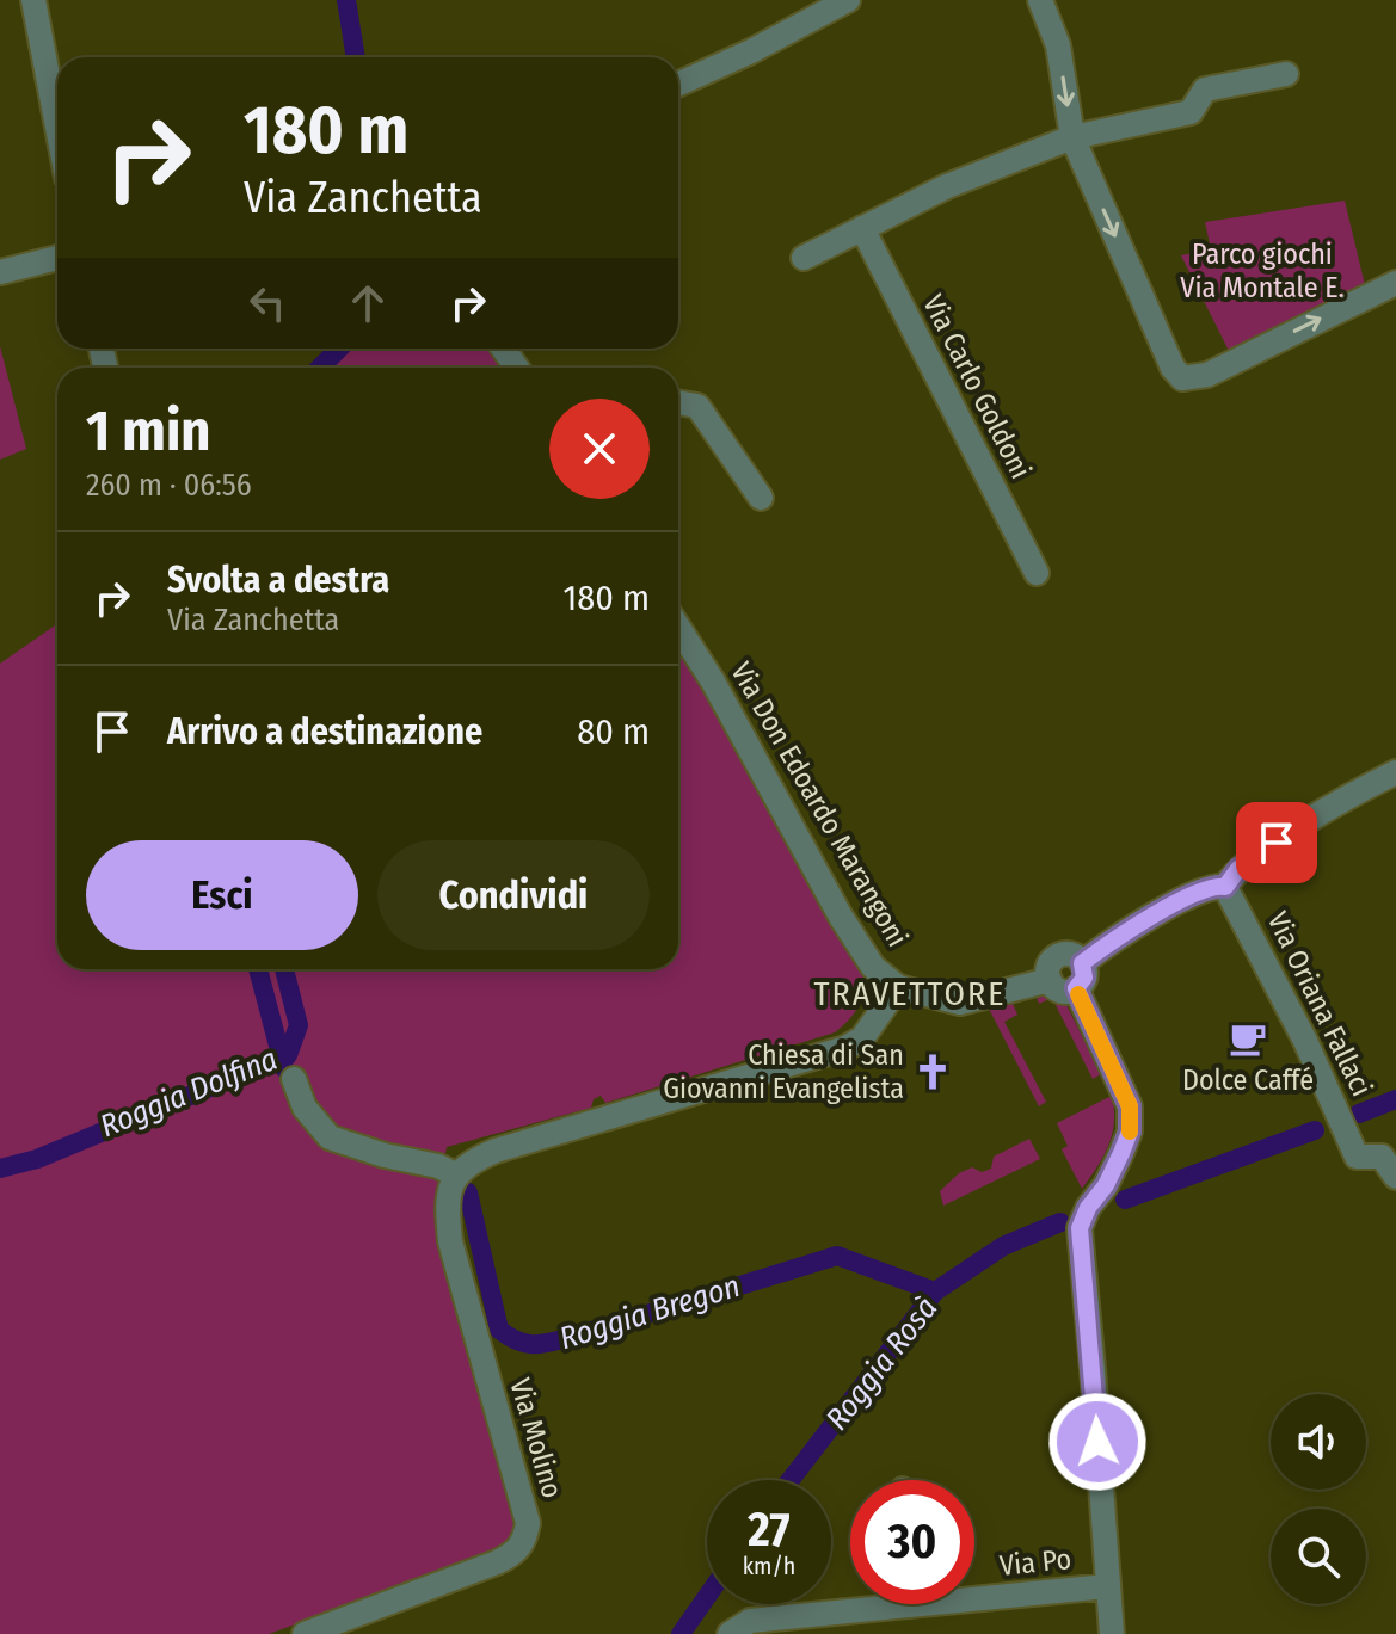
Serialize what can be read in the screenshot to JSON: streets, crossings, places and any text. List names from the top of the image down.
{
  "streets": {
    "street": [
      "Via Carlo Goldoni",
      "Via Don Edoardo Marangoni",
      "Via Oriana Fallaci",
      "Via Molino",
      "Via Po"
    ]
  },
  "districts": ["TRAVETTORE"],
  "water": ["Roggia Dolfina", "Roggia Bregon", "Roggia Rosà"],
  "parks": ["Parco giochi Via Montale E."],
  "places": {
    "cafe": ["Dolce Caffé"],
    "church": ["Chiesa di San Giovanni Evangelista"]
  },
  "page": {
    "turn": ["180 m", "Via Zanchetta"],
    "heading": ["1 min", "260 m · 06:56"],
    "list": [
      {
        "name": "Svolta a destra",
        "note": "Via Zanchetta",
        "value": "180 m"
      },
      {
        "name": "Arrivo a destinazione",
        "value": "80 m"
      }
    ],
    "buttons": ["Esci", "Condividi"],
    "speed": "27 km/h",
    "limit": "30"
  }
}
